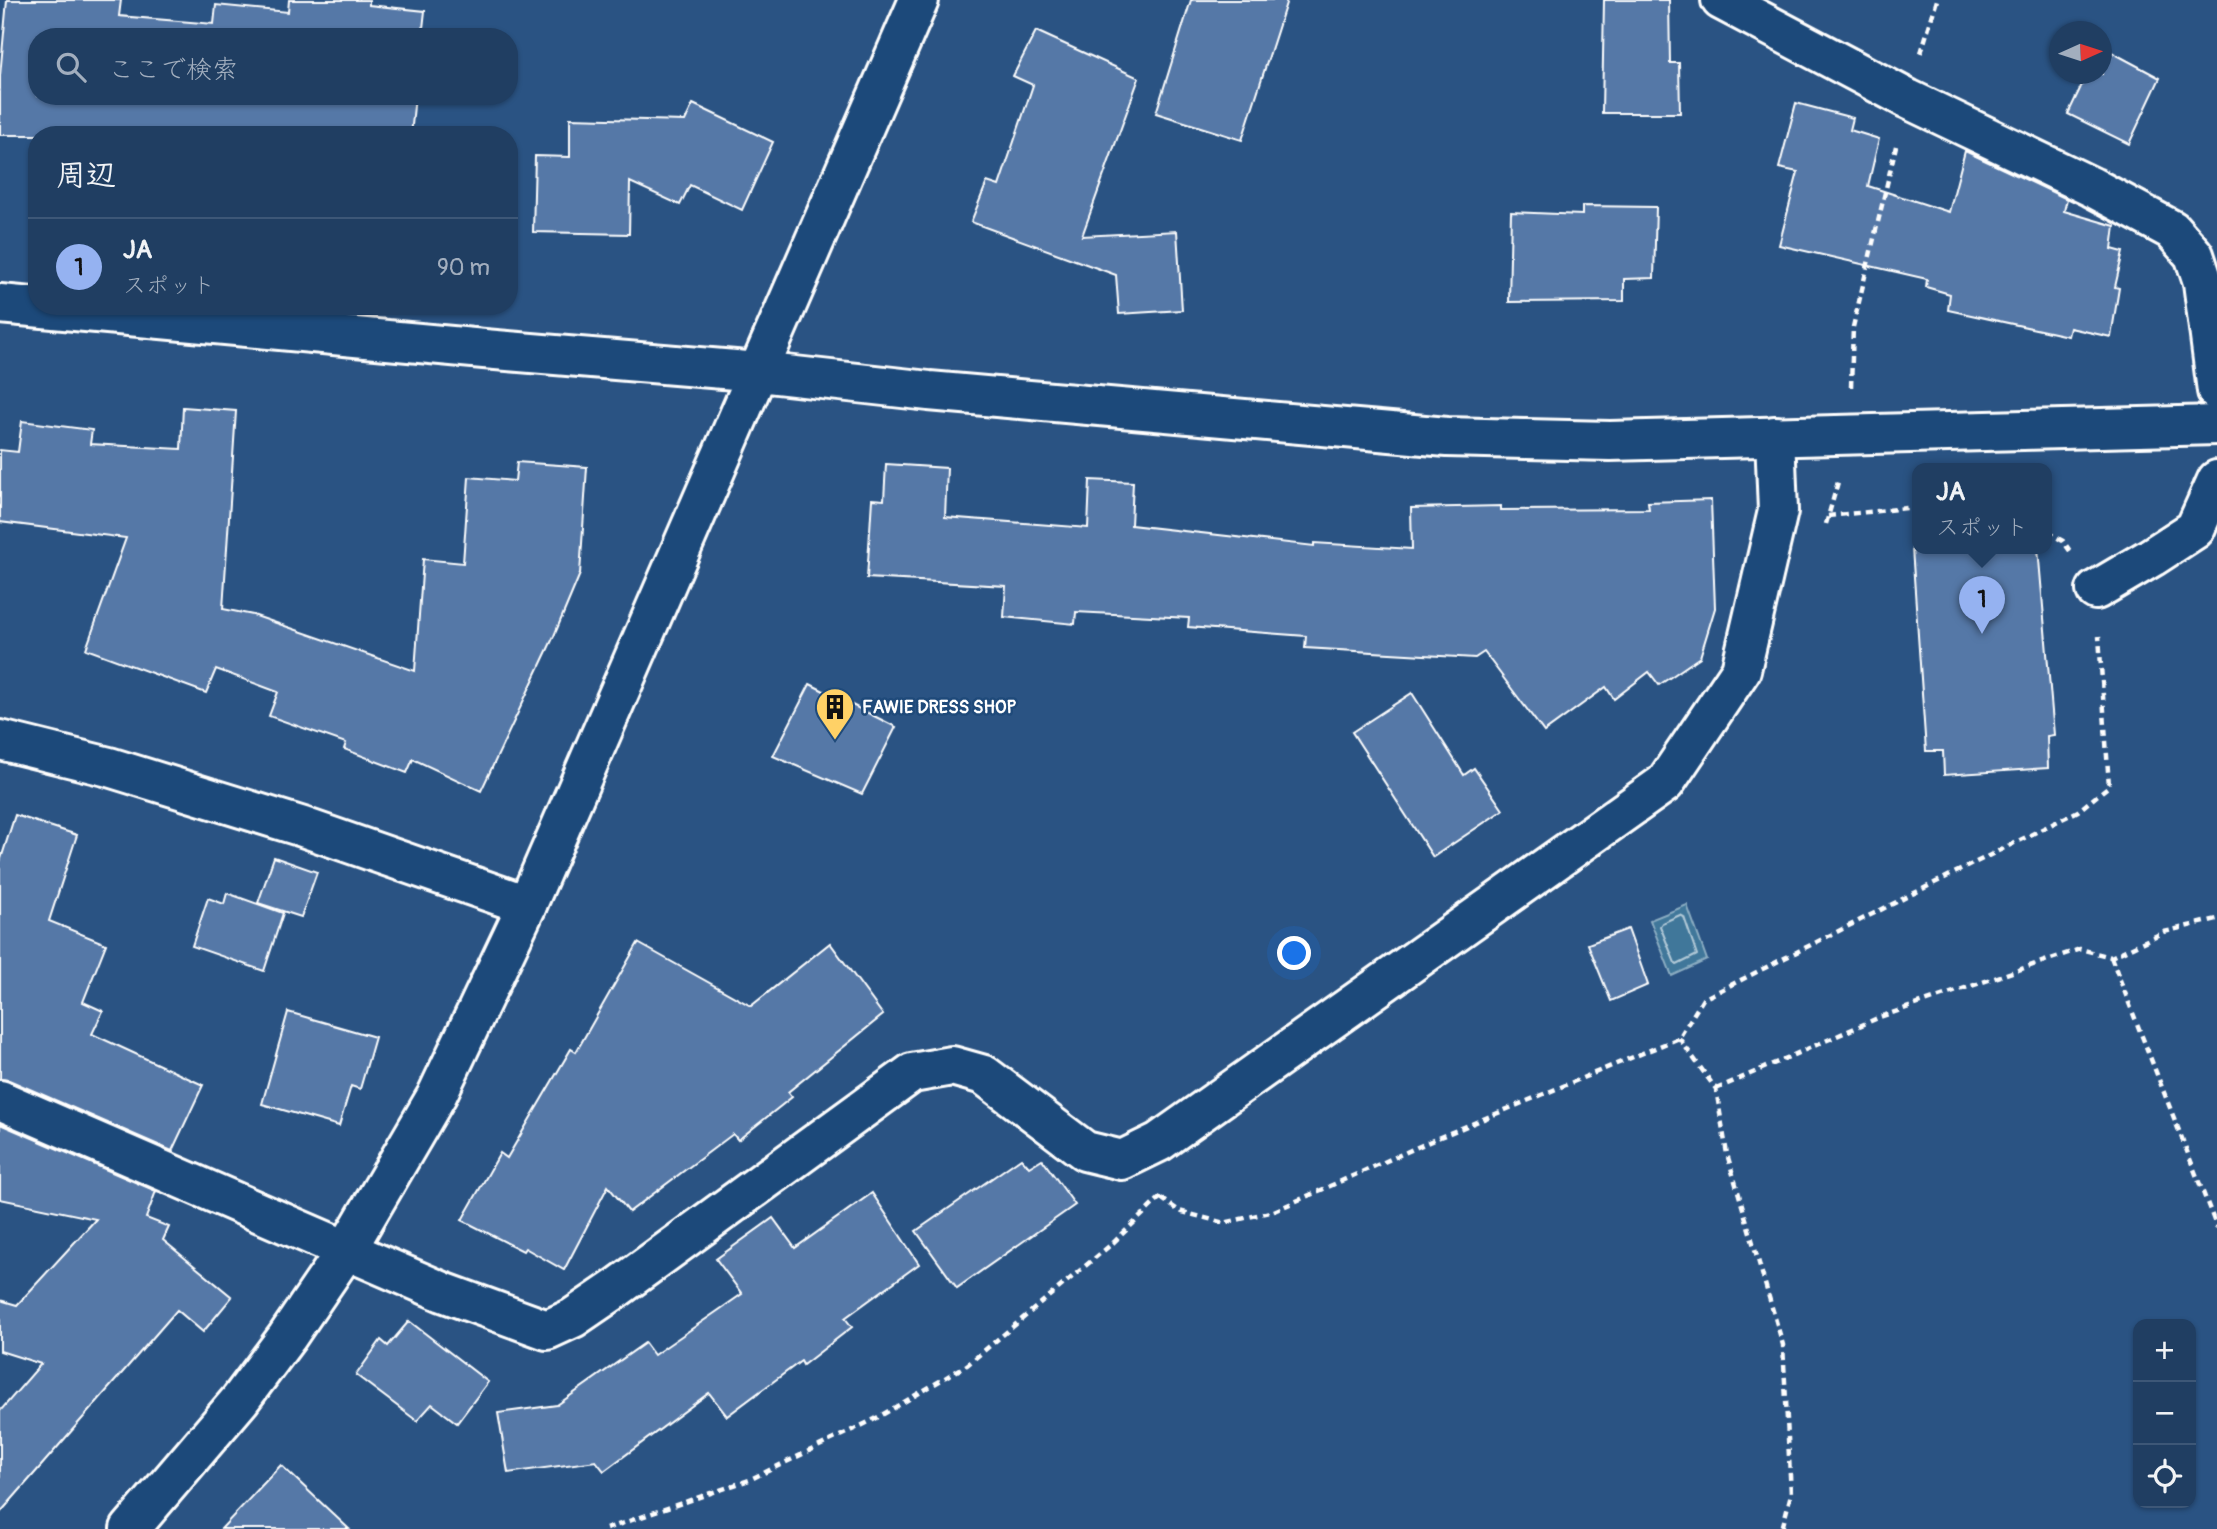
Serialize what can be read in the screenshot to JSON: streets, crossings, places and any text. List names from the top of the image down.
{
  "places": {
    "building": ["FAWIE DRESS SHOP"]
  },
  "north": "right",
  "page": {
    "search": "ここで検索",
    "heading": "周辺",
    "list": [
      {
        "mark": "1",
        "name": "JA",
        "note": "スポット",
        "value": "90 m"
      }
    ],
    "popup": ["JA", "スポット"],
    "pins": "1",
    "map_buttons": ["+", "−"]
  }
}
